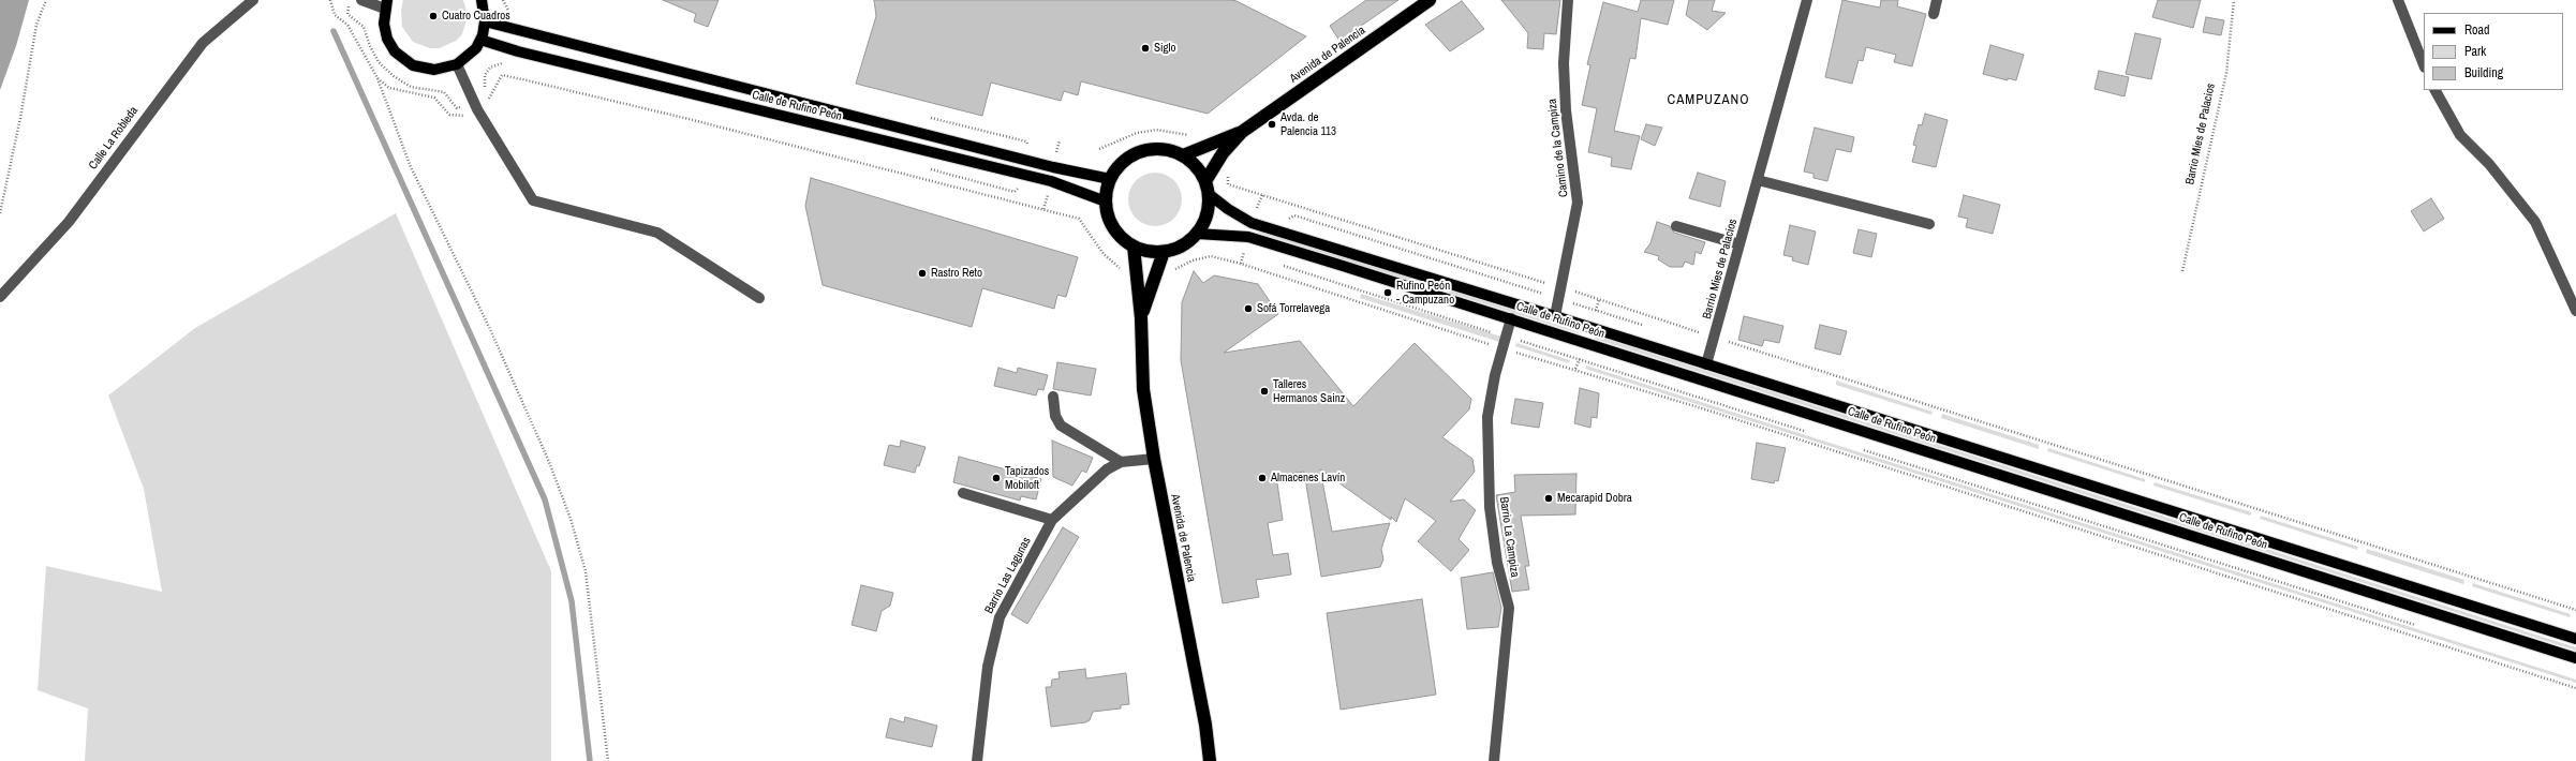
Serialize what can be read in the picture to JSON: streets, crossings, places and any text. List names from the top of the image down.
{
  "streets": {
    "highway": ["Avenida de Palencia"],
    "main road": ["Calle de Rufino Peón"],
    "street": [
      "Barrio Mies de Palacios",
      "Calle La Robleda",
      "Camino de la Campiza",
      "Barrio La Campiza",
      "Barrio Las Lagunas"
    ]
  },
  "crossings": [
    ["Avenida de Palencia", "Calle de Rufino Peón"],
    ["Avenida de Palencia", "Barrio Las Lagunas"],
    ["Calle de Rufino Peón", "Barrio Mies de Palacios"],
    ["Calle de Rufino Peón", "Camino de la Campiza"],
    ["Calle de Rufino Peón", "Barrio La Campiza"]
  ],
  "districts": ["CAMPUZANO"],
  "places": [
    "Cuatro Cuadros",
    "Siglo",
    "Avda. de Palencia 113",
    "Rastro Reto",
    "Rufino Peón - Campuzano",
    "Sofá Torrelavega",
    "Talleres Hermanos Sainz",
    "Tapizados Mobiloft",
    "Almacenes Lavín",
    "Mecarapid Dobra"
  ],
  "legend": ["Road", "Park", "Building"]
}
